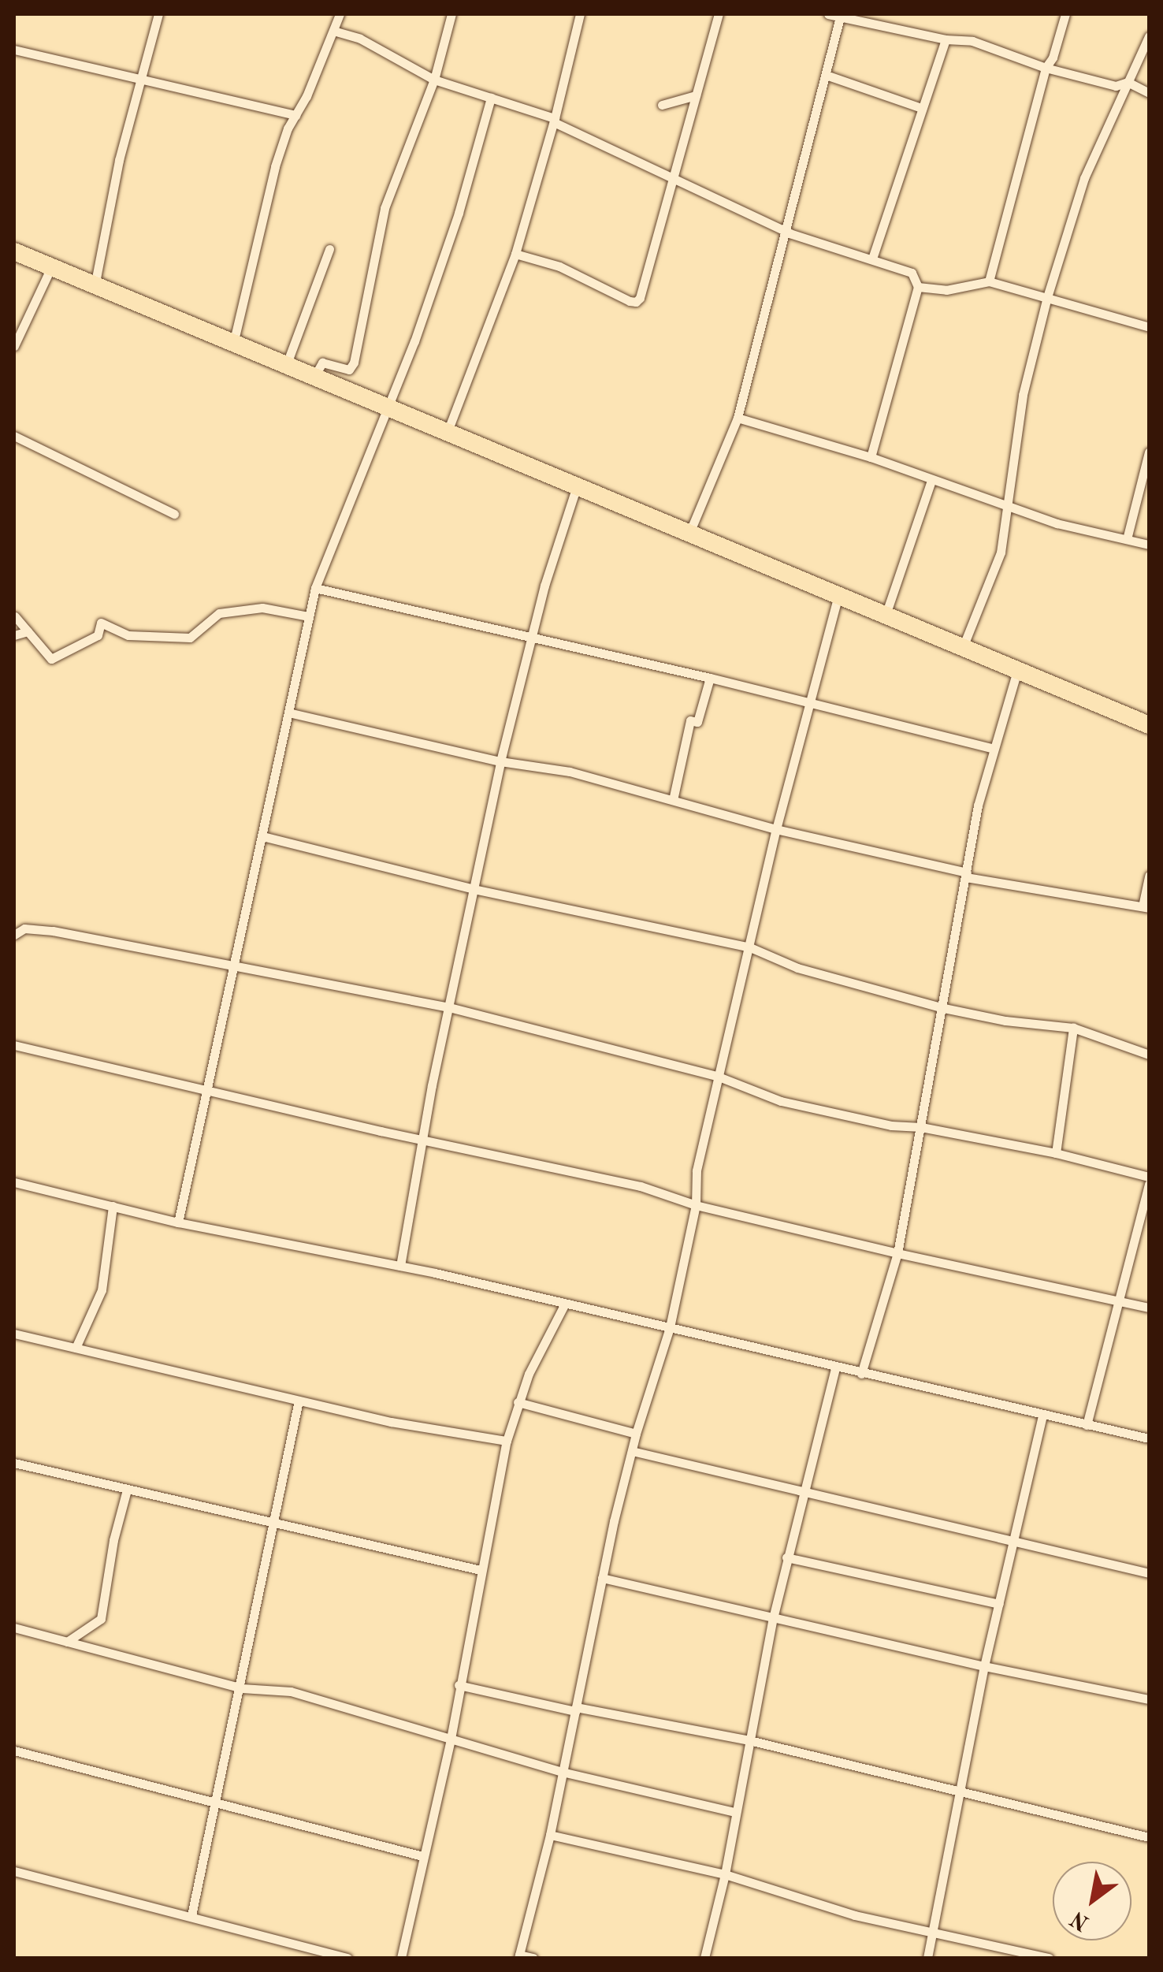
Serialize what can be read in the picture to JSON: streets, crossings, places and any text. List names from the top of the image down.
{
  "north": "bottom left"
}
